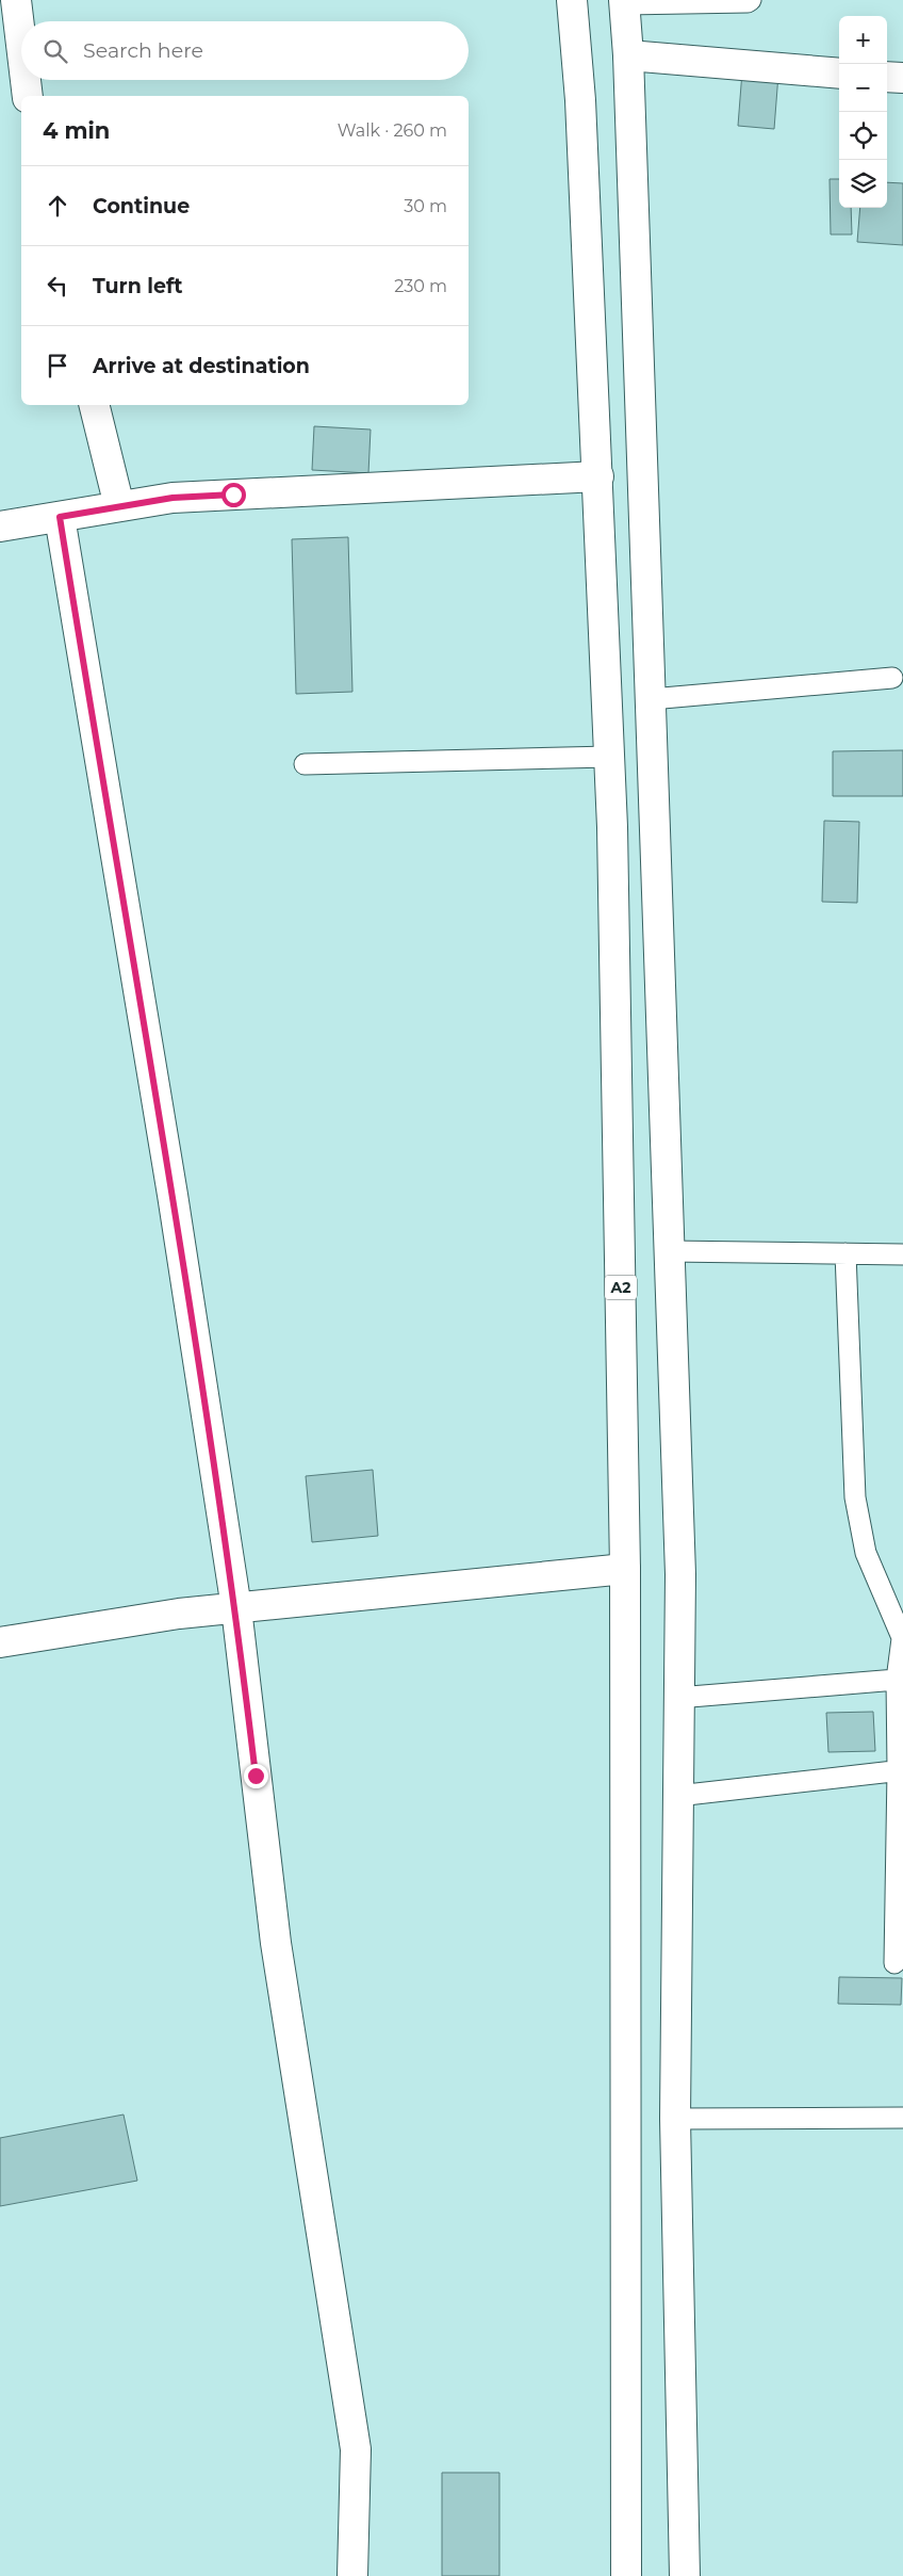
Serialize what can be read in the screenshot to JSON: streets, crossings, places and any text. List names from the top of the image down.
{
  "streets": {
    "main road": ["A2"]
  },
  "page": {
    "map_buttons": ["+", "−"],
    "search": "Search here",
    "heading": ["4 min", "Walk · 260 m"],
    "list": [
      ["Continue", "30 m"],
      ["Turn left", "230 m"],
      "Arrive at destination"
    ]
  }
}
